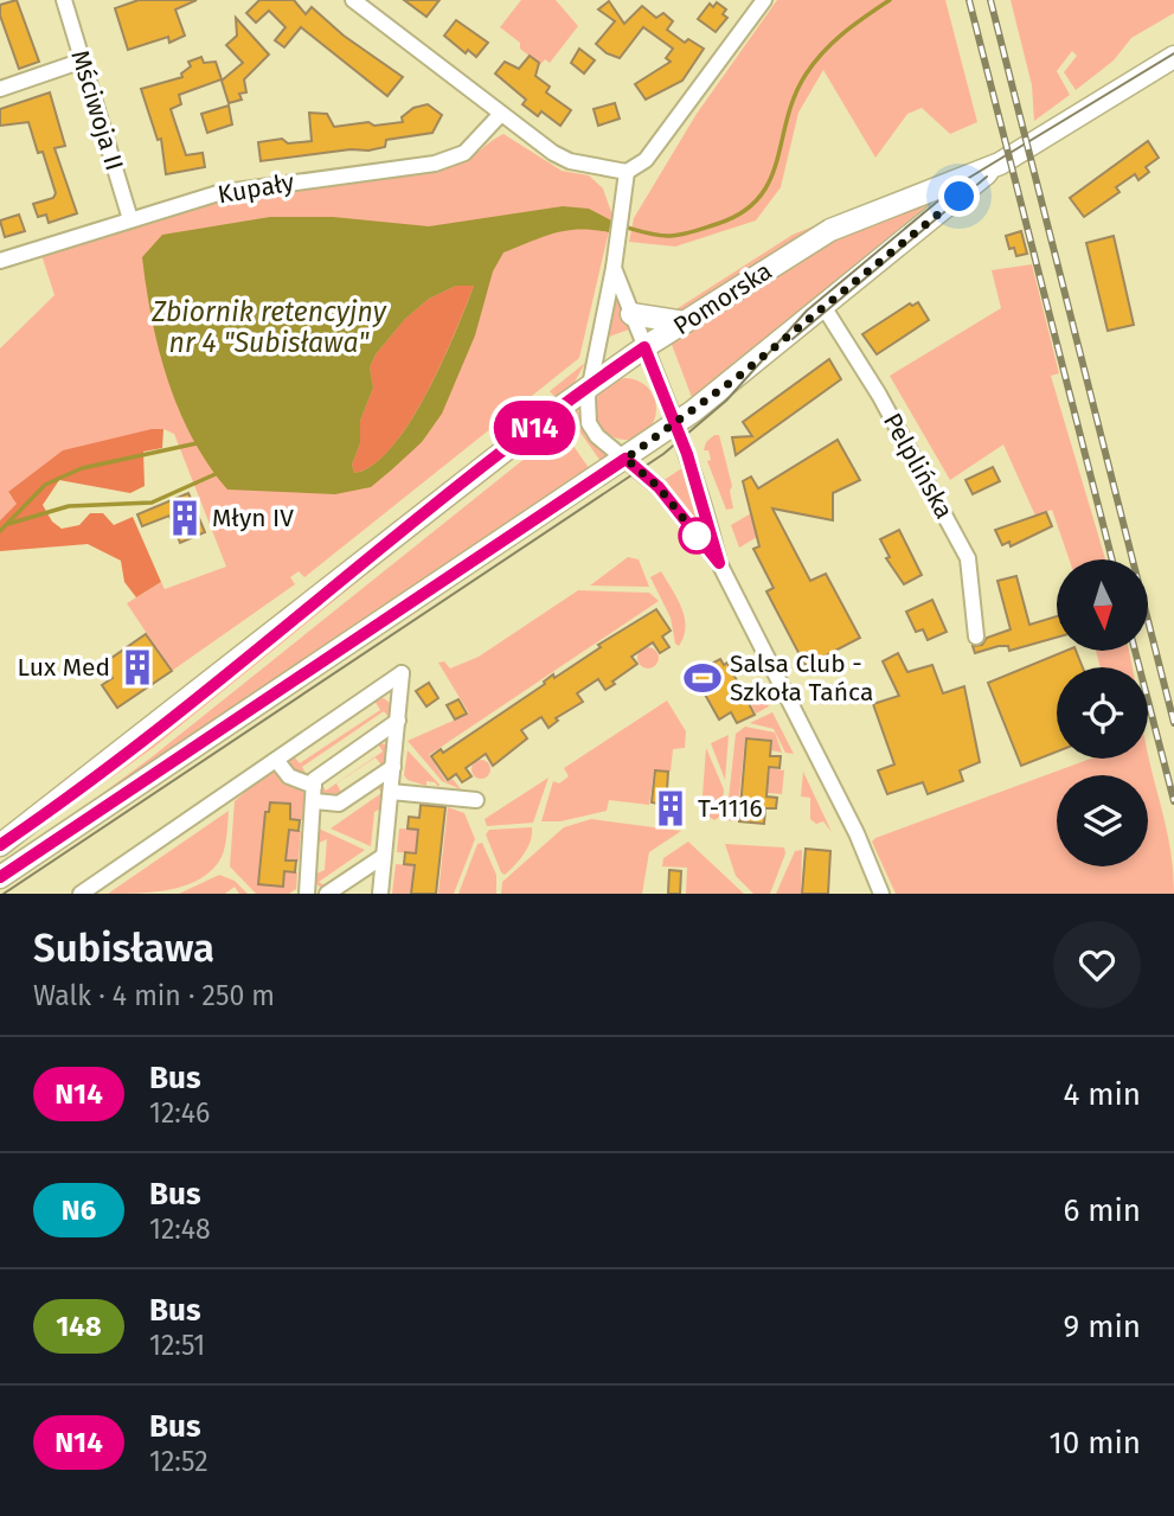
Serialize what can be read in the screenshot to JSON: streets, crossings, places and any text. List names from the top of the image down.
{
  "streets": {
    "main road": ["Pomorska"],
    "street": ["Mściwoja II", "Kupały", "Pelplińska"]
  },
  "crossings": [
    ["Mściwoja II", "Kupały"],
    ["Pomorska", "Pelplińska"]
  ],
  "water": ["Zbiornik retencyjny nr 4 \"Subisława\""],
  "places": {
    "building": ["Młyn IV", "Lux Med", "T-1116"],
    "sports": ["Salsa Club - Szkoła Tańca"]
  },
  "lines": ["bus line N14"],
  "north": "bottom",
  "page": {
    "on_map": "N14",
    "heading": ["Subisława", "Walk · 4 min · 250 m"],
    "list": [
      {
        "mark": "N14",
        "name": "Bus",
        "note": "12:46",
        "value": "4 min"
      },
      {
        "mark": "N6",
        "name": "Bus",
        "note": "12:48",
        "value": "6 min"
      },
      {
        "mark": "148",
        "name": "Bus",
        "note": "12:51",
        "value": "9 min"
      },
      {
        "mark": "N14",
        "name": "Bus",
        "note": "12:52",
        "value": "10 min"
      }
    ]
  }
}
